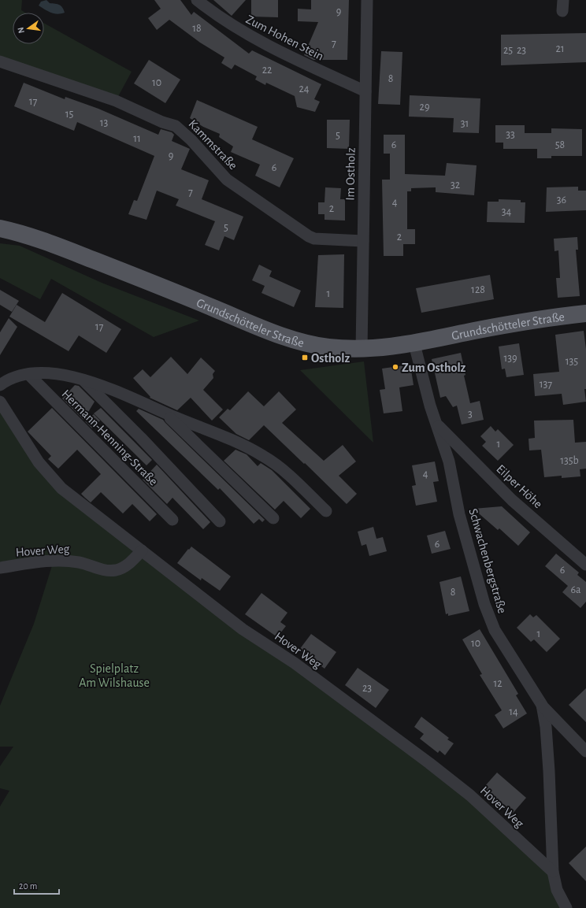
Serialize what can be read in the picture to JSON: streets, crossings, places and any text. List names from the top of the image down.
{
  "streets": {
    "main road": ["Grundschötteler Straße"],
    "street": [
      "Zum Hohen Stein",
      "Kammstraße",
      "Im Ostholz",
      "Hermann-Henning-Straße",
      "Eilper Höhe",
      "Hover Weg",
      "Schwachenbergstraße"
    ]
  },
  "crossings": [
    ["Zum Hohen Stein", "Im Ostholz"],
    ["Kammstraße", "Im Ostholz"],
    ["Im Ostholz", "Grundschötteler Straße"],
    ["Grundschötteler Straße", "Schwachenbergstraße"],
    ["Eilper Höhe", "Schwachenbergstraße"],
    ["Hover Weg", "Schwachenbergstraße"]
  ],
  "parks": ["Spielplatz Am Wilshause"],
  "places": {
    "transit": ["Ostholz"],
    "other": ["Zum Ostholz"]
  },
  "house_numbers": [
    "9",
    "18",
    "7",
    "21",
    "25",
    "23",
    "22",
    "8",
    "10",
    "24",
    "17",
    "29",
    "15",
    "13",
    "31",
    "33",
    "5",
    "11",
    "6",
    "58",
    "9",
    "6",
    "32",
    "7",
    "36",
    "4",
    "2",
    "34",
    "5",
    "2",
    "128",
    "1",
    "17",
    "139",
    "135",
    "137",
    "3",
    "1",
    "135b",
    "4",
    "6",
    "6",
    "6a",
    "8",
    "1",
    "10",
    "12",
    "23",
    "14"
  ],
  "scale_bar": "20 m",
  "north": "left"
}
